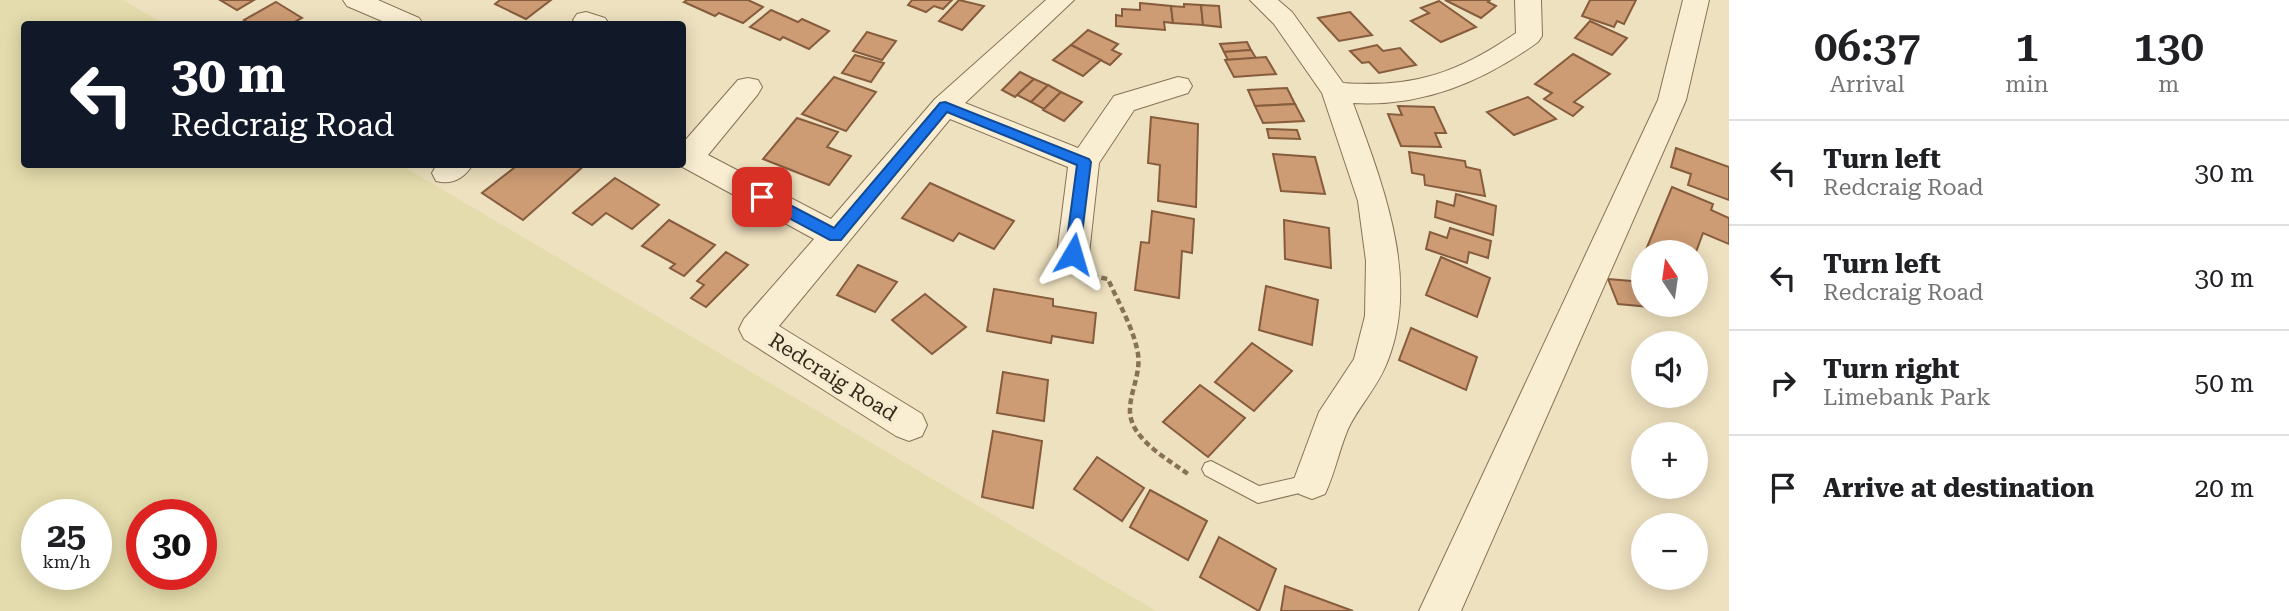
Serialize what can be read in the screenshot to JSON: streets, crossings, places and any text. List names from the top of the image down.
{
  "streets": {
    "street": ["Redcraig Road"]
  },
  "north": "top",
  "page": {
    "eta": [
      "06:37",
      "Arrival",
      "1",
      "min",
      "130",
      "m"
    ],
    "turn": ["30 m", "Redcraig Road"],
    "list": [
      {
        "name": "Turn left",
        "note": "Redcraig Road",
        "value": "30 m"
      },
      {
        "name": "Turn left",
        "note": "Redcraig Road",
        "value": "30 m"
      },
      {
        "name": "Turn right",
        "note": "Limebank Park",
        "value": "50 m"
      },
      {
        "name": "Arrive at destination",
        "value": "20 m"
      }
    ],
    "map_buttons": ["+", "−"],
    "speed": "25 km/h",
    "limit": "30"
  }
}
